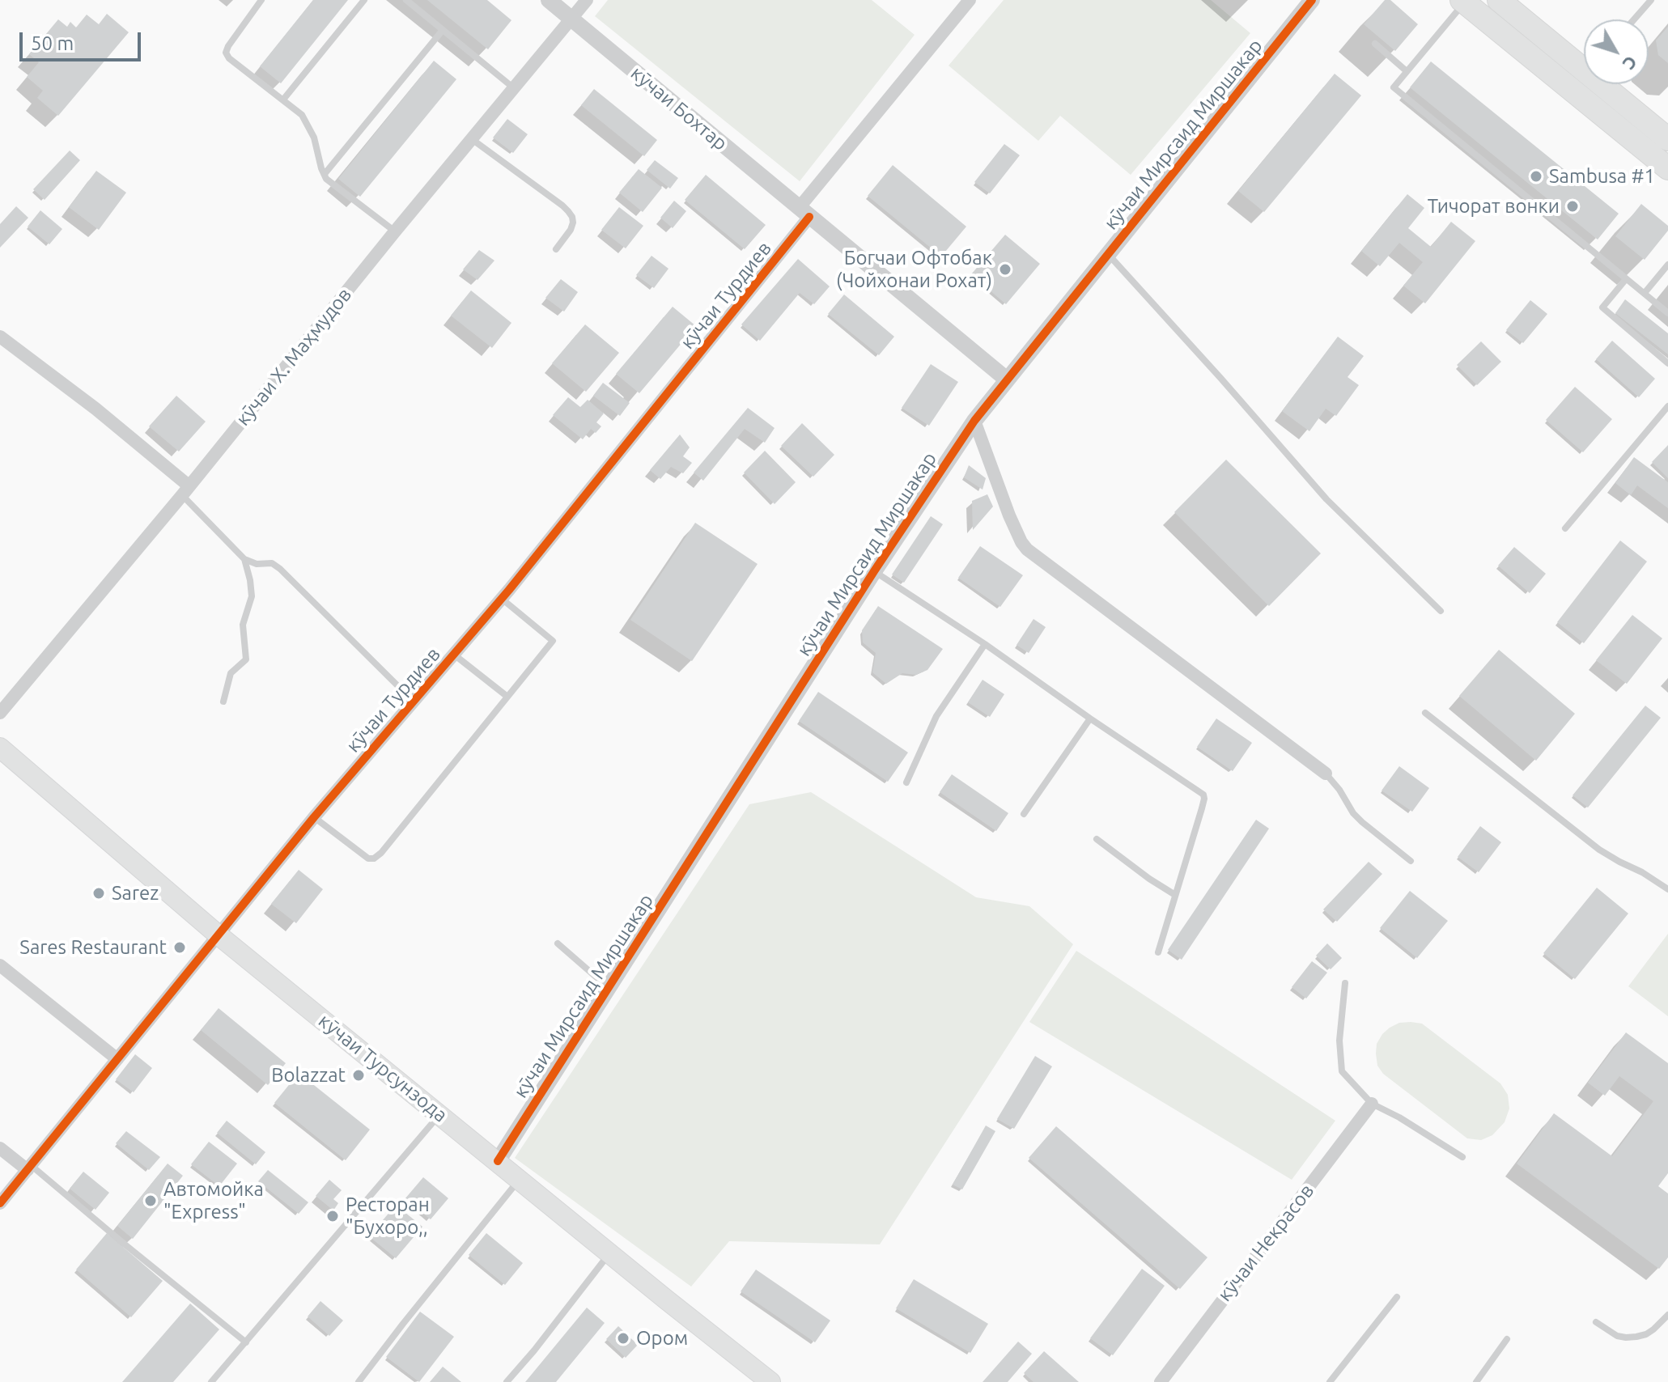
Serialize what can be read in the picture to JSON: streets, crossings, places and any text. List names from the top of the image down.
{
  "streets": {
    "main road": ["кӯчаи Турсунзода"],
    "street": [
      "кӯчаи Бохтар",
      "кӯчаи Мирсаид Миршакар",
      "кӯчаи Турдиев",
      "кӯчаи Х. Маҳмудов",
      "кӯчаи Некрасов"
    ]
  },
  "crossings": [
    ["кӯчаи Бохтар", "кӯчаи Мирсаид Миршакар"],
    ["кӯчаи Бохтар", "кӯчаи Турдиев"],
    ["кӯчаи Бохтар", "кӯчаи Х. Маҳмудов"],
    ["кӯчаи Мирсаид Миршакар", "кӯчаи Турсунзода"],
    ["кӯчаи Турдиев", "кӯчаи Турсунзода"]
  ],
  "places": [
    "Sambusa #1",
    "Тичорат вонки",
    "Богчаи Офтобак (Чойхонаи Рохат)",
    "Sarez",
    "Sares Restaurant",
    "Bolazzat",
    "Автомойка \"Express\"",
    "Ресторан \"Бухоро,,",
    "Ором"
  ],
  "scale_bar": "50 m",
  "north": "bottom right"
}
